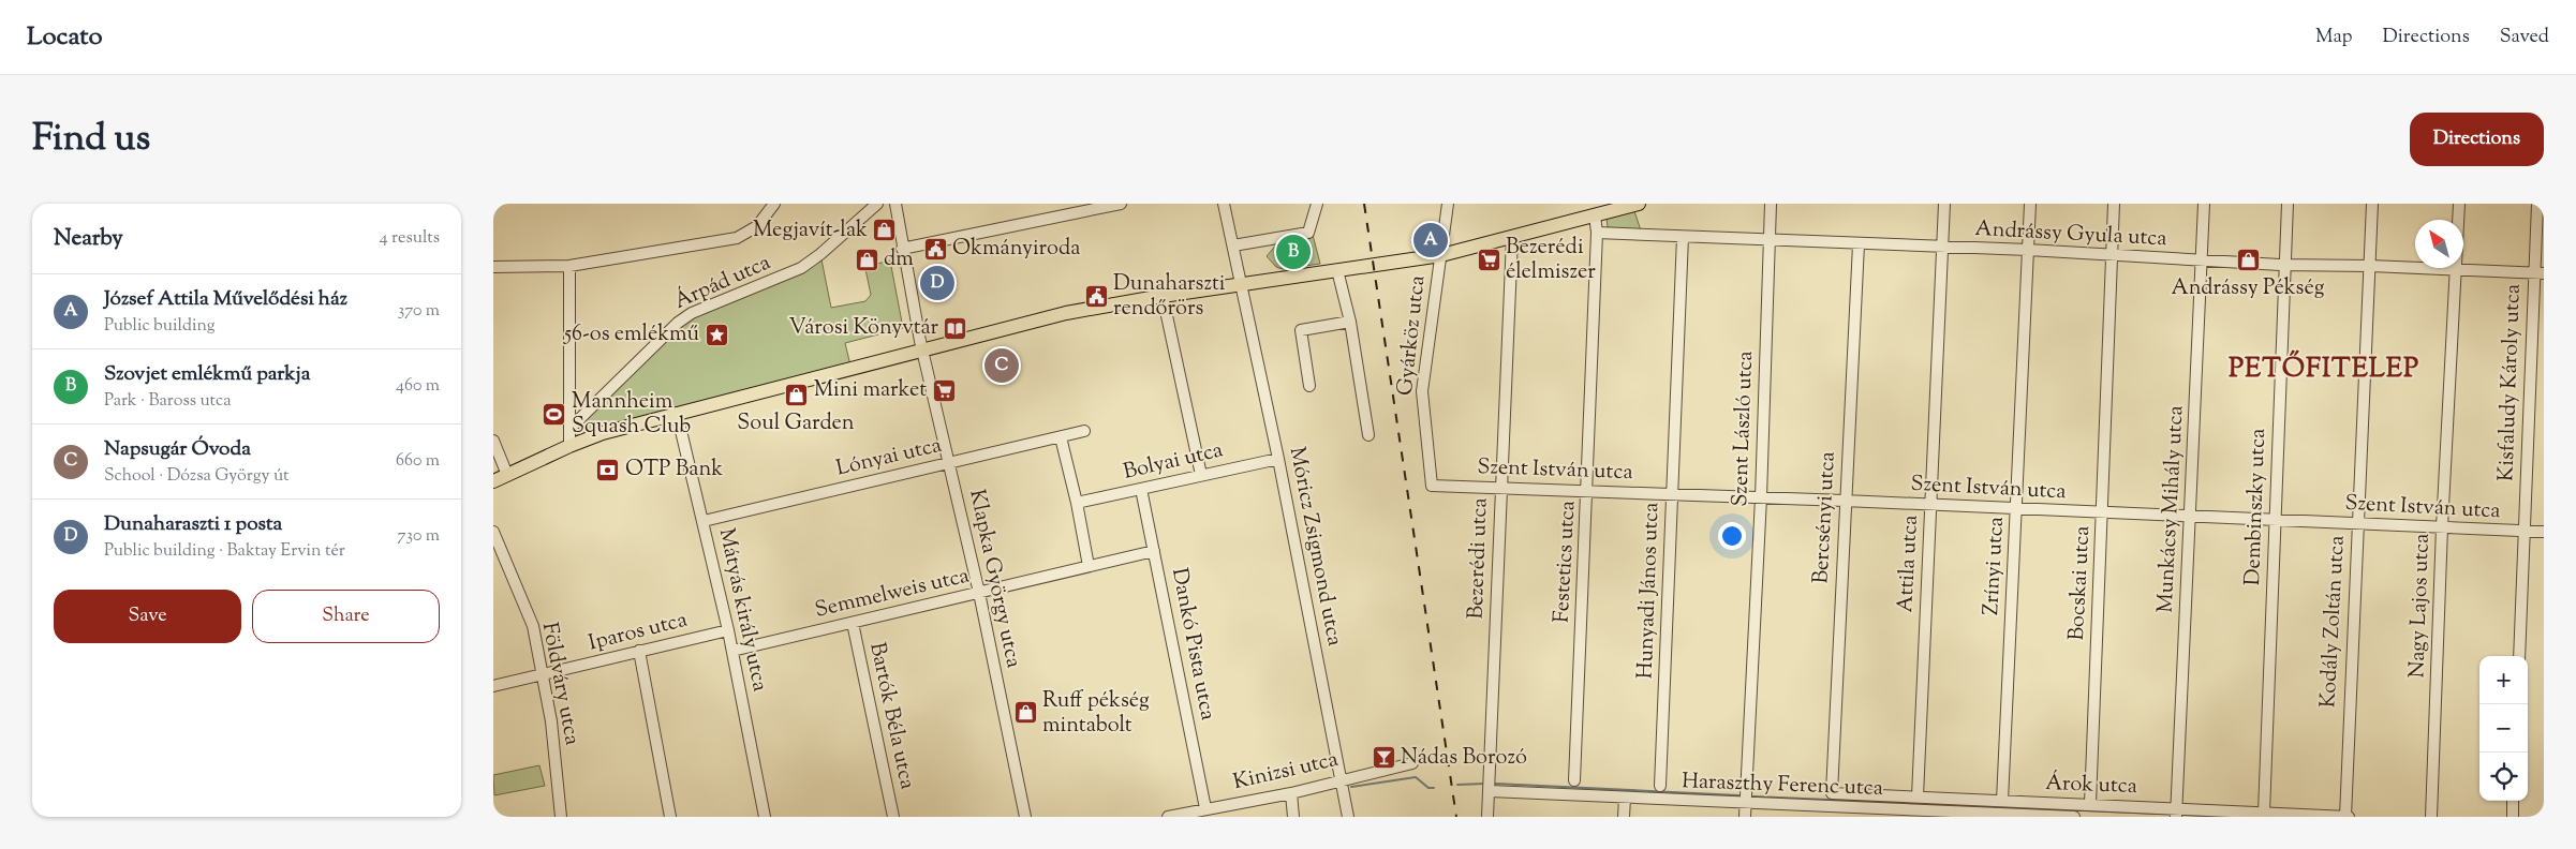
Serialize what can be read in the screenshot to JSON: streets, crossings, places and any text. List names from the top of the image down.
{
  "streets": {
    "street": [
      "Andrássy Gyula utca",
      "Árpád utca",
      "Gyárköz utca",
      "Kisfaludy Károly utca",
      "Szent László utca",
      "Lónyai utca",
      "Bolyai utca",
      "Szent István utca",
      "Dembinszky utca",
      "Munkácsy Mihály utca",
      "Bercsényi utca",
      "Móricz Zsigmond utca",
      "Bezerédi utca",
      "Festetics utca",
      "Attila utca",
      "Zrínyi utca",
      "Klapka György utca",
      "Bocskai utca",
      "Hunyadi János utca",
      "Semmelweis utca",
      "Nagy Lajos utca",
      "Mátyás király utca",
      "Kodály Zoltán utca",
      "Iparos utca",
      "Dankó Pista utca",
      "Földváry utca",
      "Bartók Béla utca",
      "Kinizsi utca",
      "Haraszthy Ferenc utca",
      "Árok utca"
    ]
  },
  "crossings": [
    ["Andrássy Gyula utca", "Kisfaludy Károly utca"],
    ["Andrássy Gyula utca", "Szent László utca"],
    ["Andrássy Gyula utca", "Dembinszky utca"],
    ["Andrássy Gyula utca", "Munkácsy Mihály utca"],
    ["Andrássy Gyula utca", "Bercsényi utca"],
    ["Andrássy Gyula utca", "Festetics utca"],
    ["Andrássy Gyula utca", "Attila utca"],
    ["Andrássy Gyula utca", "Zrínyi utca"],
    ["Andrássy Gyula utca", "Bocskai utca"],
    ["Andrássy Gyula utca", "Hunyadi János utca"],
    ["Andrássy Gyula utca", "Nagy Lajos utca"],
    ["Andrássy Gyula utca", "Kodály Zoltán utca"],
    ["Gyárköz utca", "Szent István utca"],
    ["Kisfaludy Károly utca", "Szent István utca"],
    ["Szent László utca", "Szent István utca"],
    ["Szent László utca", "Haraszthy Ferenc utca"],
    ["Lónyai utca", "Klapka György utca"],
    ["Lónyai utca", "Mátyás király utca"],
    ["Bolyai utca", "Móricz Zsigmond utca"],
    ["Bolyai utca", "Dankó Pista utca"],
    ["Szent István utca", "Dembinszky utca"],
    ["Szent István utca", "Munkácsy Mihály utca"],
    ["Szent István utca", "Bercsényi utca"],
    ["Szent István utca", "Bezerédi utca"],
    ["Szent István utca", "Festetics utca"],
    ["Szent István utca", "Attila utca"],
    ["Szent István utca", "Zrínyi utca"],
    ["Szent István utca", "Bocskai utca"],
    ["Szent István utca", "Hunyadi János utca"],
    ["Szent István utca", "Nagy Lajos utca"],
    ["Szent István utca", "Kodály Zoltán utca"],
    ["Dembinszky utca", "Árok utca"],
    ["Munkácsy Mihály utca", "Árok utca"],
    ["Bercsényi utca", "Árok utca"],
    ["Móricz Zsigmond utca", "Kinizsi utca"],
    ["Bezerédi utca", "Haraszthy Ferenc utca"],
    ["Attila utca", "Árok utca"],
    ["Zrínyi utca", "Árok utca"],
    ["Klapka György utca", "Semmelweis utca"],
    ["Bocskai utca", "Árok utca"],
    ["Semmelweis utca", "Mátyás király utca"],
    ["Semmelweis utca", "Dankó Pista utca"],
    ["Semmelweis utca", "Bartók Béla utca"],
    ["Mátyás király utca", "Iparos utca"],
    ["Kodály Zoltán utca", "Árok utca"],
    ["Iparos utca", "Földváry utca"],
    ["Dankó Pista utca", "Kinizsi utca"]
  ],
  "districts": ["PETŐFITELEP"],
  "places": {
    "shop": [
      "Megjavít-lak",
      "dm",
      "Andrássy Pékség",
      "Soul Garden",
      "Ruff pékség mintabolt"
    ],
    "public building": ["Okmányiroda", "Dunaharszti rendőrörs"],
    "supermarket": ["Bezerédi élelmiszer", "Mini market"],
    "library": ["Városi Könyvtár"],
    "place": ["56-os emlékmű"],
    "sports": ["Mannheim Squash Club"],
    "bank": ["OTP Bank"],
    "bar": ["Nádas Borozó"]
  },
  "north": "top left",
  "page": {
    "header": "Locato",
    "nav": ["Map", "Directions", "Saved"],
    "title": "Find us",
    "buttons": [
      "Directions",
      ["Save", "Share"]
    ],
    "heading": ["Nearby", "4 results"],
    "pins": [
      "A",
      "B",
      "D",
      "C"
    ],
    "list": [
      {
        "mark": "A",
        "name": "József Attila Művelődési ház",
        "note": "Public building",
        "value": "370 m"
      },
      {
        "mark": "B",
        "name": "Szovjet emlékmű parkja",
        "note": "Park · Baross utca",
        "value": "460 m"
      },
      {
        "mark": "C",
        "name": "Napsugár Óvoda",
        "note": "School · Dózsa György út",
        "value": "660 m"
      },
      {
        "mark": "D",
        "name": "Dunaharaszti 1 posta",
        "note": "Public building · Baktay Ervin tér",
        "value": "730 m"
      }
    ],
    "map_buttons": ["+", "−"]
  }
}
